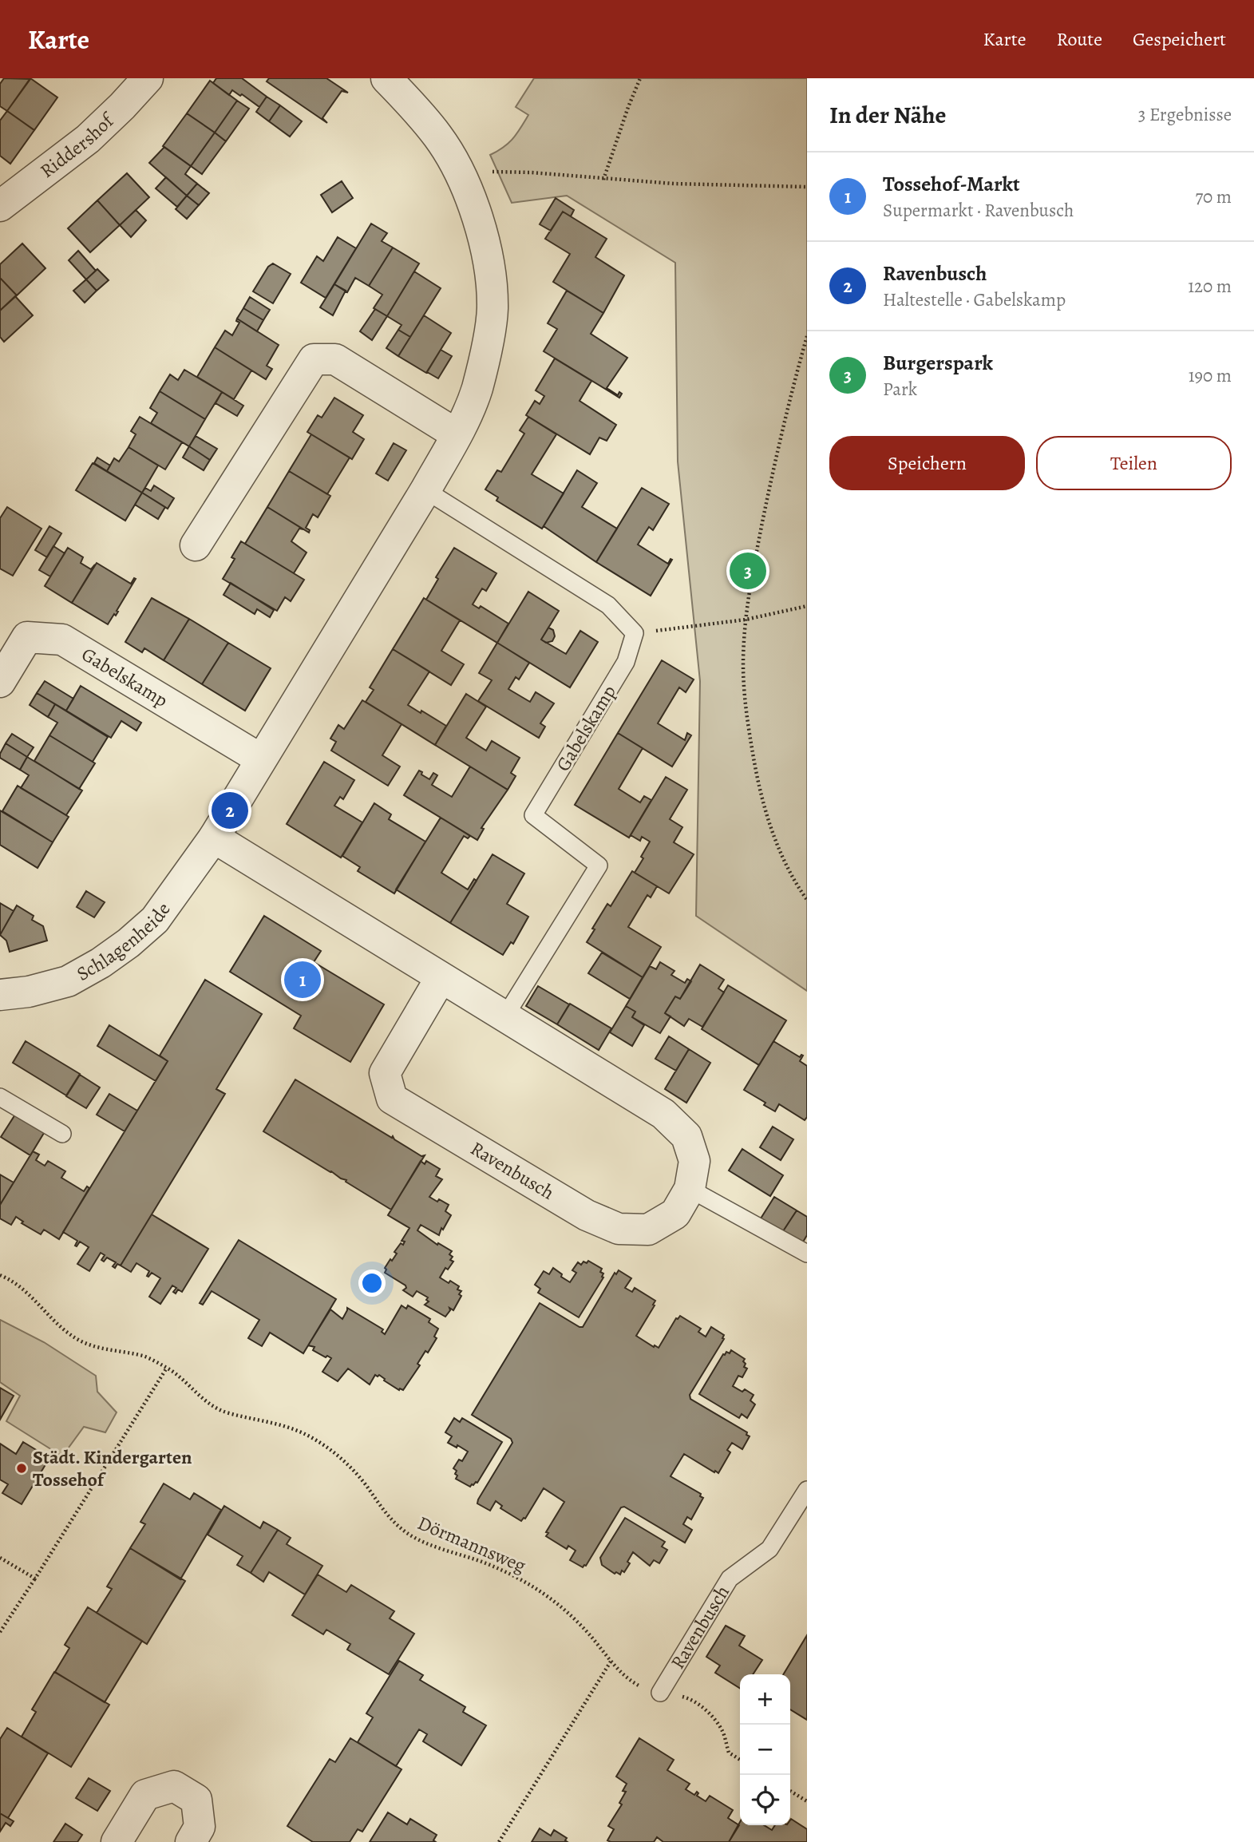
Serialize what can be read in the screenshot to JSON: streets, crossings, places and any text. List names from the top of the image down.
{
  "streets": {
    "street": [
      "Riddershof",
      "Gabelskamp",
      "Schlagenheide",
      "Ravenbusch"
    ],
    "path": ["Dörmannsweg"]
  },
  "crossings": [
    ["Gabelskamp", "Ravenbusch"],
    ["Schlagenheide", "Ravenbusch"],
    ["Ravenbusch", "Dörmannsweg"]
  ],
  "places": ["Städt. Kindergarten Tossehof"],
  "page": {
    "header": "Karte",
    "nav": ["Karte", "Route", "Gespeichert"],
    "heading": ["In der Nähe", "3 Ergebnisse"],
    "list": [
      {
        "mark": "1",
        "name": "Tossehof-Markt",
        "note": "Supermarkt · Ravenbusch",
        "value": "70 m"
      },
      {
        "mark": "2",
        "name": "Ravenbusch",
        "note": "Haltestelle · Gabelskamp",
        "value": "120 m"
      },
      {
        "mark": "3",
        "name": "Burgerspark",
        "note": "Park",
        "value": "190 m"
      }
    ],
    "buttons": ["Speichern", "Teilen"],
    "pins": ["3", "2", "1"],
    "map_buttons": ["+", "−"]
  }
}
